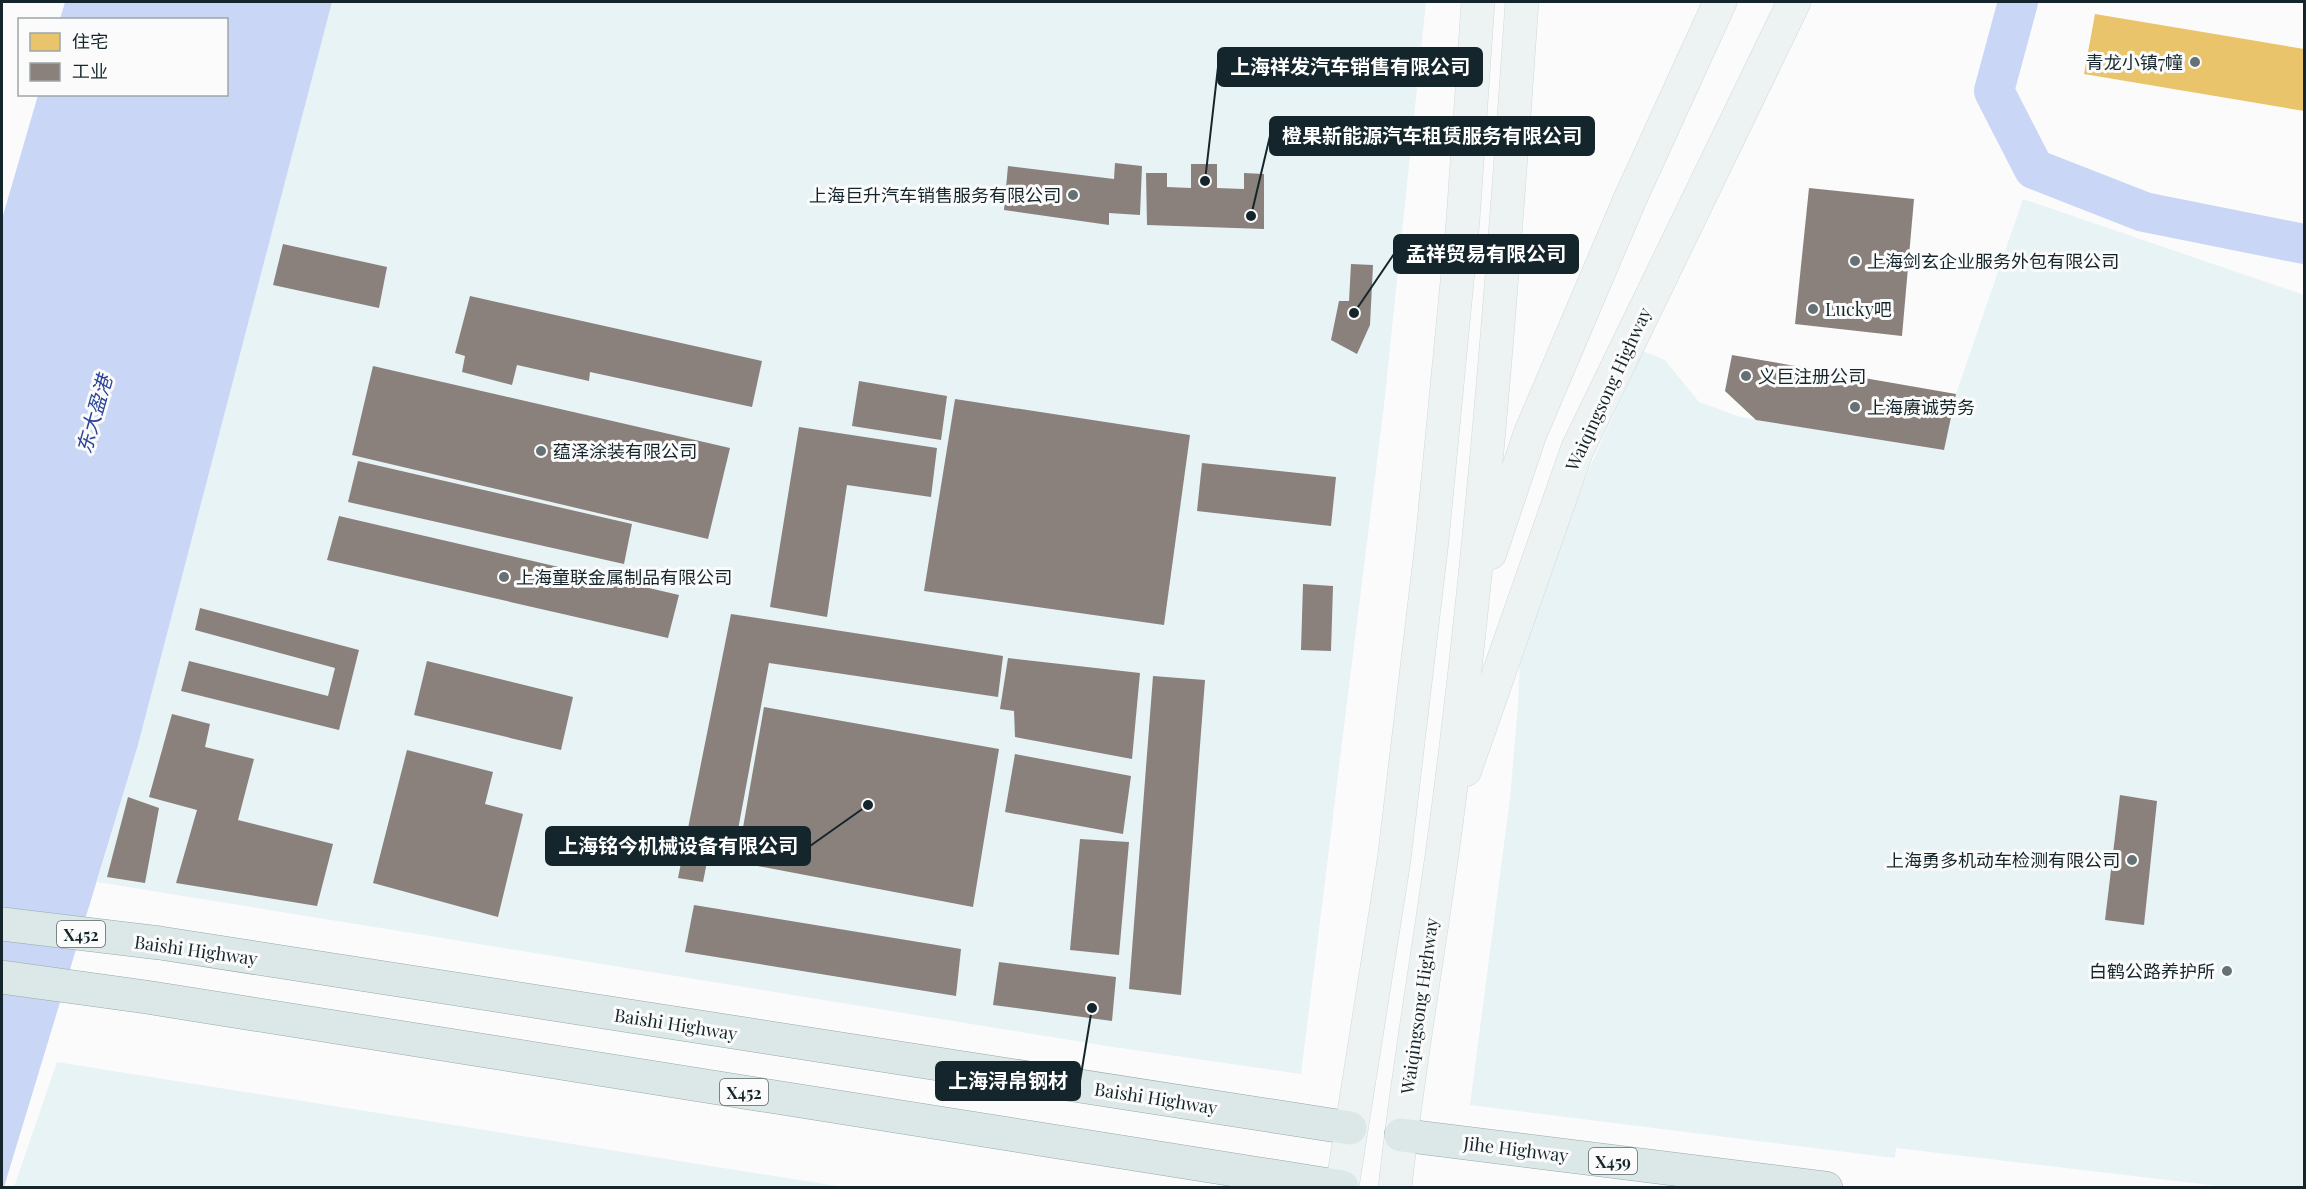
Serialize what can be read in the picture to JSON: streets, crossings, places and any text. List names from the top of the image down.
{
  "streets": {
    "main road": [
      "Waiqingsong Highway",
      "X452",
      "Baishi Highway",
      "Jihe Highway",
      "X459"
    ]
  },
  "crossings": [
    ["Waiqingsong Highway", "X452"],
    ["Waiqingsong Highway", "Baishi Highway"],
    ["Waiqingsong Highway", "Jihe Highway"],
    ["Baishi Highway", "Jihe Highway"]
  ],
  "water": ["东大盈港"],
  "places": [
    "青龙小镇7幢",
    "上海祥发汽车销售有限公司",
    "上海巨升汽车销售服务有限公司",
    "橙果新能源汽车租赁服务有限公司",
    "上海剑玄企业服务外包有限公司",
    "Lucky吧",
    "孟祥贸易有限公司",
    "义巨注册公司",
    "上海赓诚劳务",
    "蕴泽涂装有限公司",
    "上海童联金属制品有限公司",
    "上海铭今机械设备有限公司",
    "上海勇多机动车检测有限公司",
    "白鹤公路养护所",
    "上海浔帛钢材"
  ],
  "legend": ["住宅", "工业"]
}
